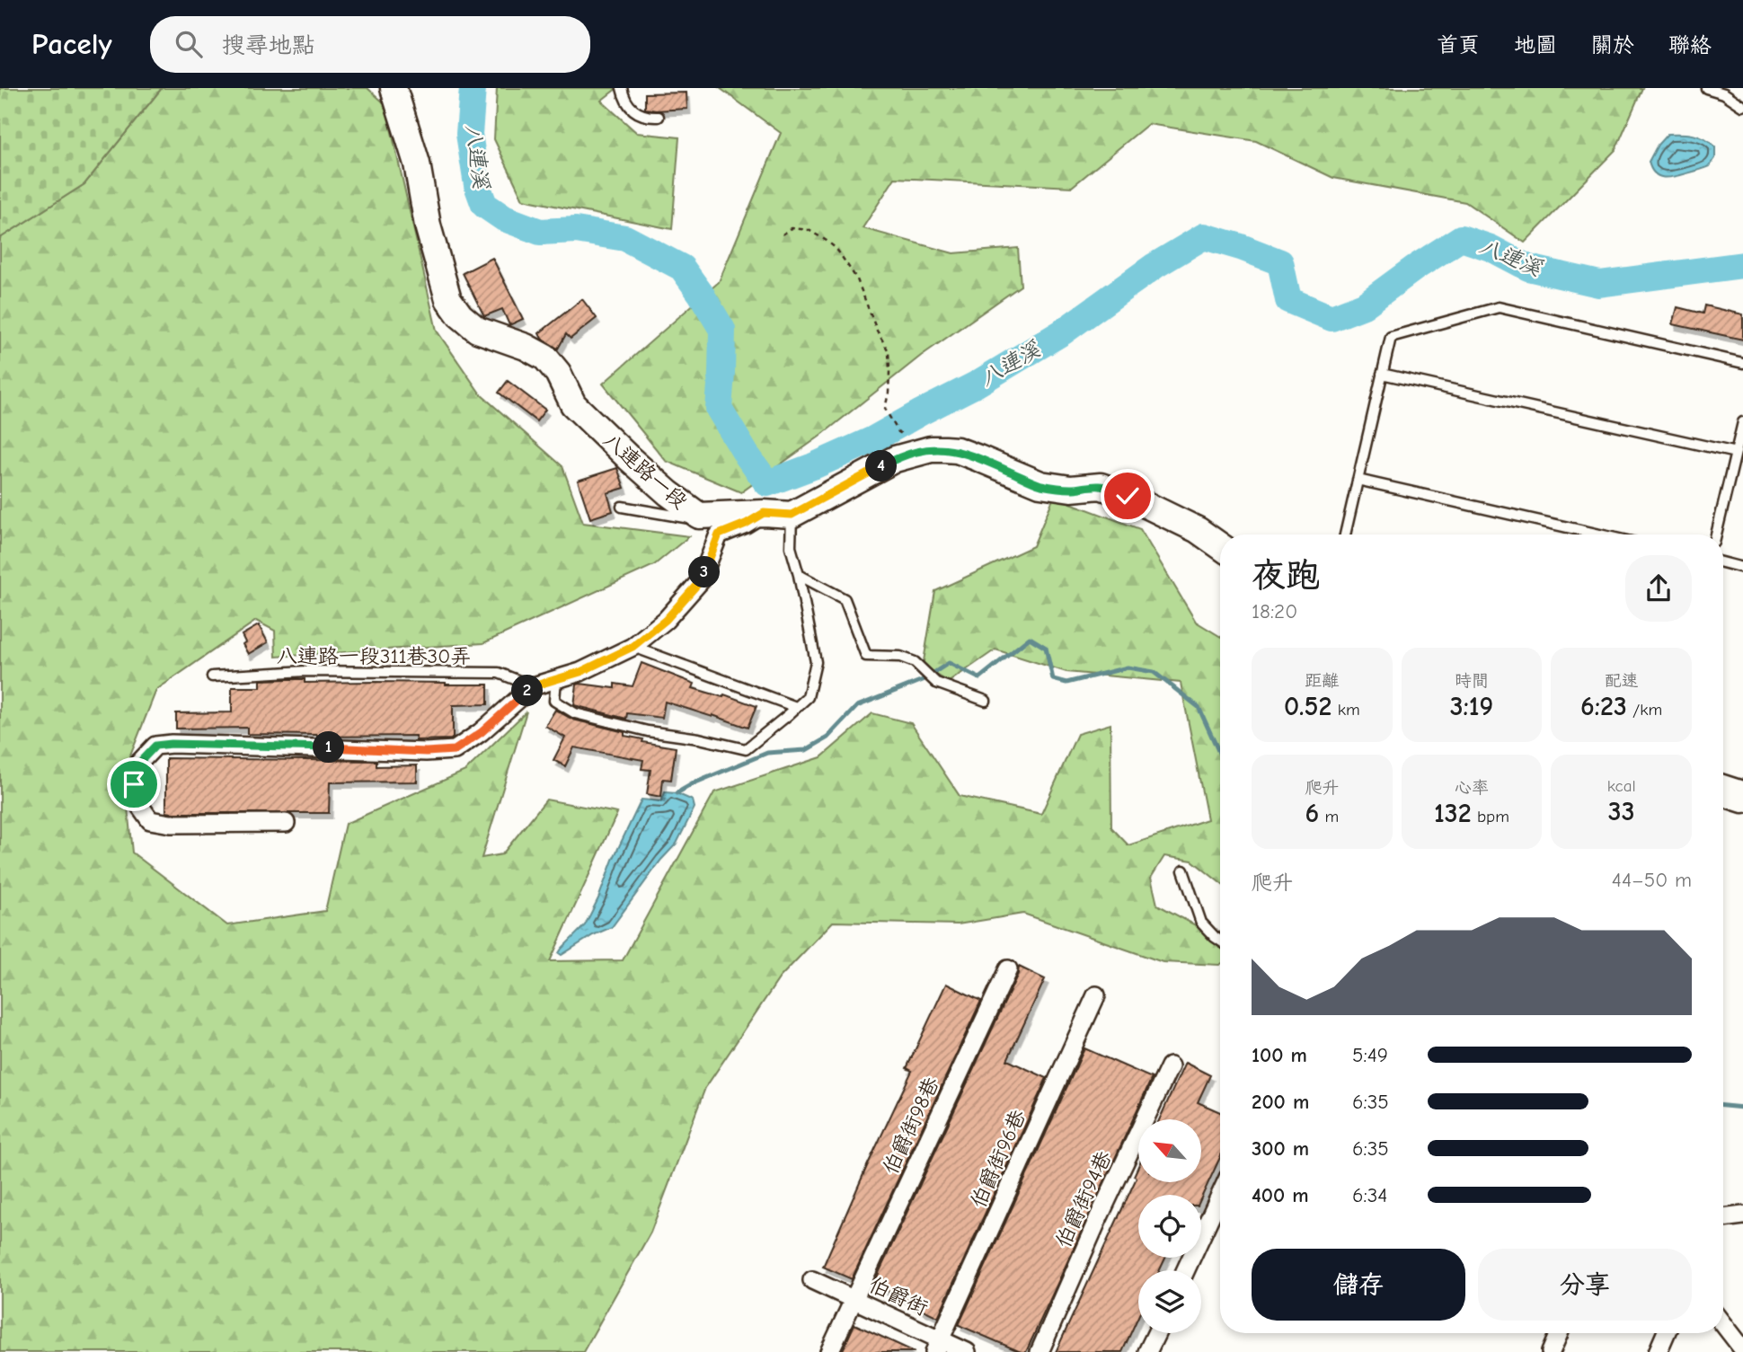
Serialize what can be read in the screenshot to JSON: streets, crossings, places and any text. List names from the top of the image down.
{
  "streets": {
    "street": [
      "八連路一段",
      "伯爵街98巷",
      "伯爵街96巷",
      "伯爵街94巷",
      "伯爵街"
    ],
    "lane": ["八連路一段311巷30弄"]
  },
  "crossings": [
    ["伯爵街98巷", "伯爵街"],
    ["伯爵街96巷", "伯爵街"]
  ],
  "water": ["八連溪"],
  "north": "top left",
  "page": {
    "header": "Pacely",
    "search": "搜尋地點",
    "nav": [
      "首頁",
      "地圖",
      "關於",
      "聯絡"
    ],
    "pins": [
      "4",
      "3",
      "2",
      "1"
    ],
    "heading": ["夜跑", "18:20"],
    "stats": [
      ["距離", "0.52 km"],
      ["時間", "3:19"],
      ["配速", "6:23 /km"],
      ["爬升", "6 m"],
      ["心率", "132 bpm"],
      ["kcal", "33"]
    ],
    "chart": ["爬升", "44–50 m"],
    "list": [
      {
        "name": "100 m",
        "note": "5:49"
      },
      {
        "name": "200 m",
        "note": "6:35"
      },
      {
        "name": "300 m",
        "note": "6:35"
      },
      {
        "name": "400 m",
        "note": "6:34"
      }
    ],
    "buttons": ["儲存", "分享"]
  }
}
